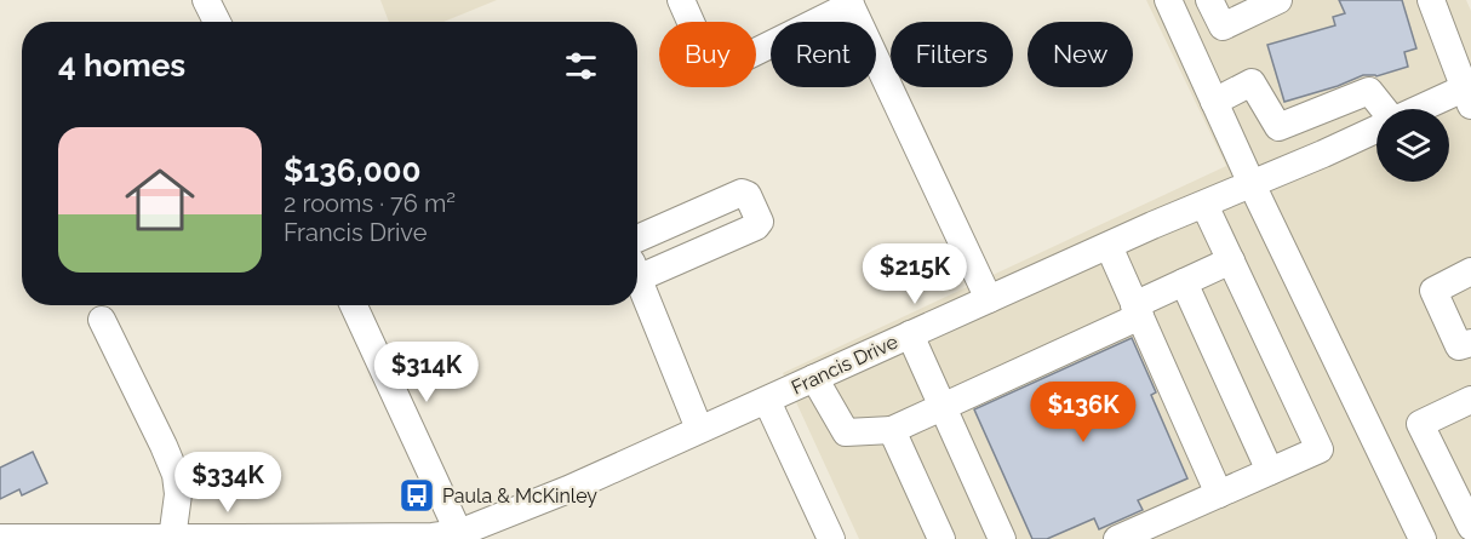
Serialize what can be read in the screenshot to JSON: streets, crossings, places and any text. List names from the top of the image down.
{
  "streets": {
    "street": ["Francis Drive"]
  },
  "places": {
    "bus stop": ["Paula & McKinley"]
  },
  "page": {
    "chip": [
      "Buy",
      "Rent",
      "Filters",
      "New"
    ],
    "heading": "4 homes",
    "list": [
      {
        "name": "$136,000",
        "note": "2 rooms · 76 m² · Francis Drive"
      }
    ],
    "price": [
      "$215K",
      "$314K",
      "$136K",
      "$334K"
    ]
  }
}
